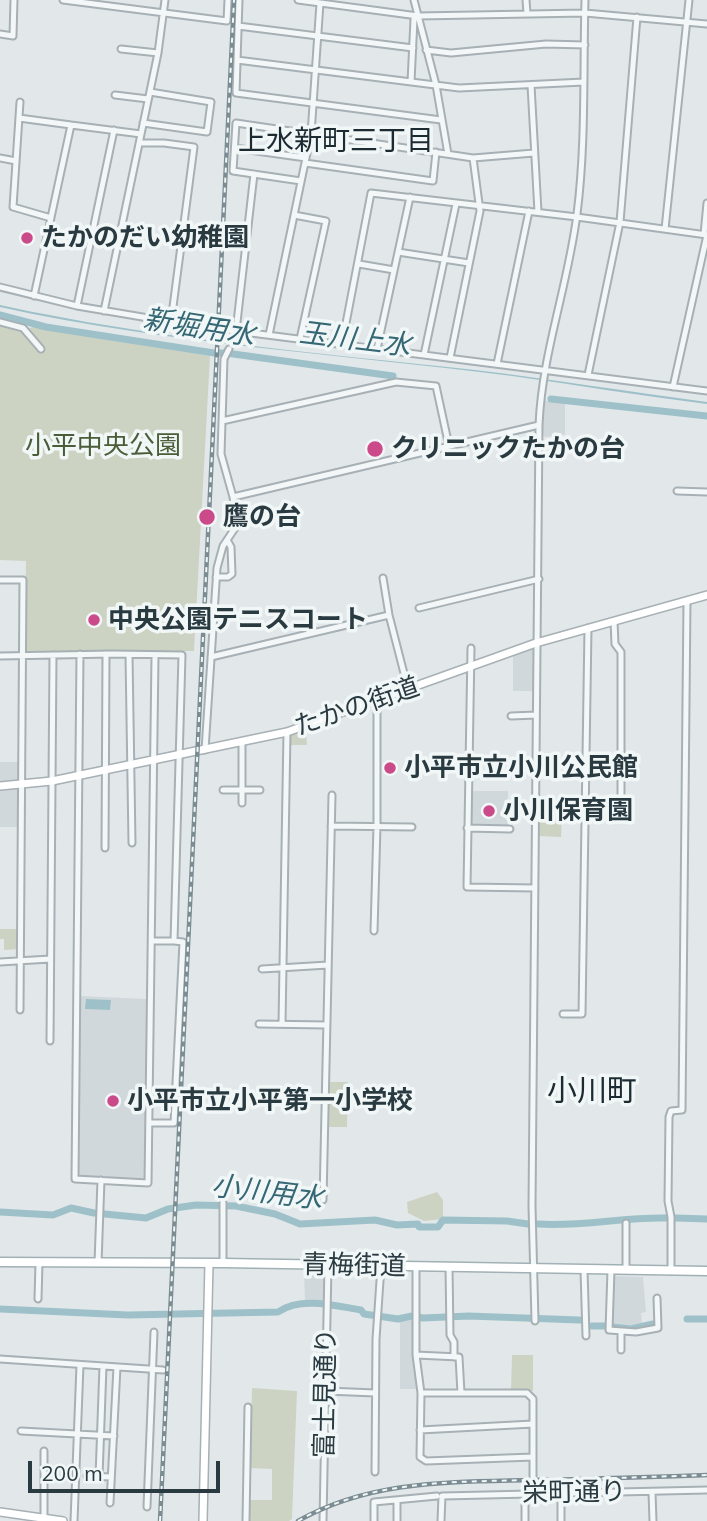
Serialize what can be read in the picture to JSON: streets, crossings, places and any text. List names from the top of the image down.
{
  "streets": {
    "main road": ["青梅街道"],
    "street": ["たかの街道", "富士見通り", "栄町通り"]
  },
  "crossings": [
    ["青梅街道", "富士見通り"]
  ],
  "districts": ["上水新町三丁目", "小川町"],
  "water": ["新堀用水", "玉川上水", "小川用水"],
  "parks": ["小平中央公園"],
  "places": [
    "たかのだい幼稚園",
    "クリニックたかの台",
    "鷹の台",
    "中央公園テニスコート",
    "小平市立小川公民館",
    "小川保育園",
    "小平市立小平第一小学校"
  ],
  "scale_bar": "200 m"
}
